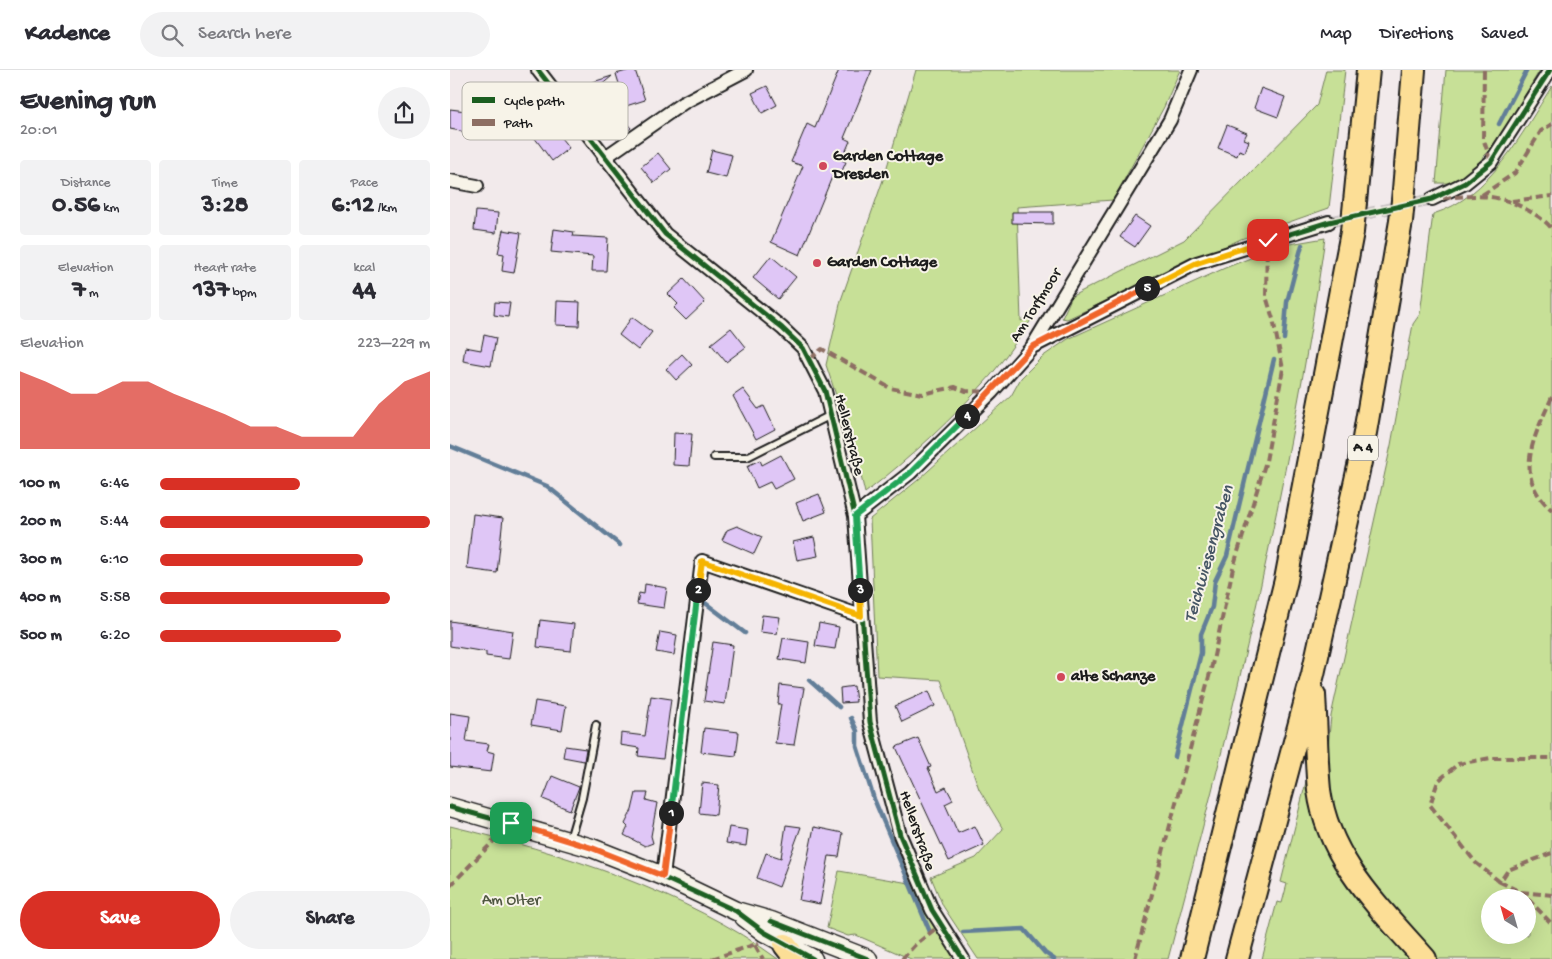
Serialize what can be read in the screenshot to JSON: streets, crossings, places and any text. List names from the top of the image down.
{
  "streets": {
    "highway": ["A 4"],
    "street": ["Am Torfmoor", "Hellerstraße"]
  },
  "crossings": [
    ["Am Torfmoor", "Hellerstraße"]
  ],
  "water": ["Teichwiesengraben"],
  "parks": ["Am Olter"],
  "places": ["Garden Cottage Dresden", "Garden Cottage", "alte Schanze"],
  "legend": ["Cycle path", "Path"],
  "north": "top left",
  "page": {
    "header": "Kadence",
    "search": "Search here",
    "nav": ["Map", "Directions", "Saved"],
    "heading": ["Evening run", "20:01"],
    "stats": [
      ["Distance", "0.56 km"],
      ["Time", "3:28"],
      ["Pace", "6:12 /km"],
      ["Elevation", "7 m"],
      ["Heart rate", "137 bpm"],
      ["kcal", "44"]
    ],
    "pins": [
      "5",
      "4",
      "2",
      "3",
      "1"
    ],
    "chart": ["Elevation", "223–229 m"],
    "list": [
      {
        "name": "100 m",
        "note": "6:46"
      },
      {
        "name": "200 m",
        "note": "5:44"
      },
      {
        "name": "300 m",
        "note": "6:10"
      },
      {
        "name": "400 m",
        "note": "5:58"
      },
      {
        "name": "500 m",
        "note": "6:20"
      }
    ],
    "buttons": ["Save", "Share"]
  }
}
